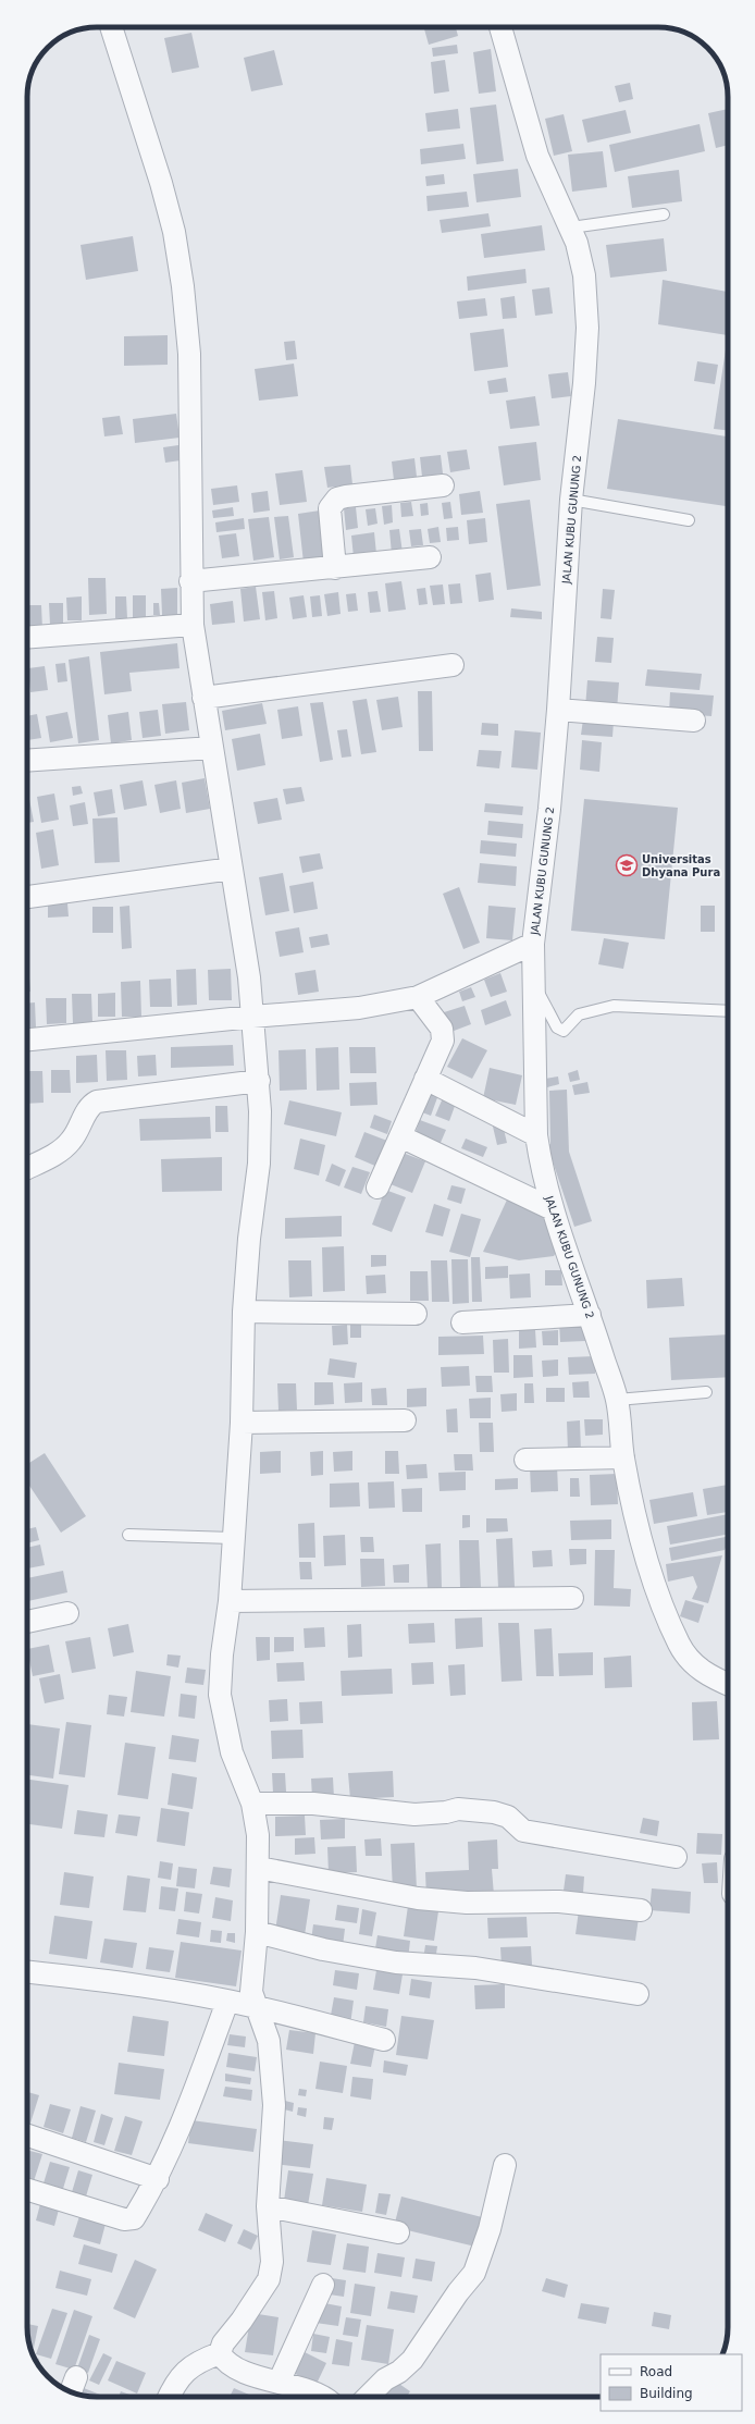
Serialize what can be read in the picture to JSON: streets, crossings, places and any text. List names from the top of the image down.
{
  "streets": {
    "street": ["JALAN KUBU GUNUNG 2"]
  },
  "places": {
    "school or university": ["Universitas Dhyana Pura"]
  },
  "legend": ["Road", "Building"]
}
